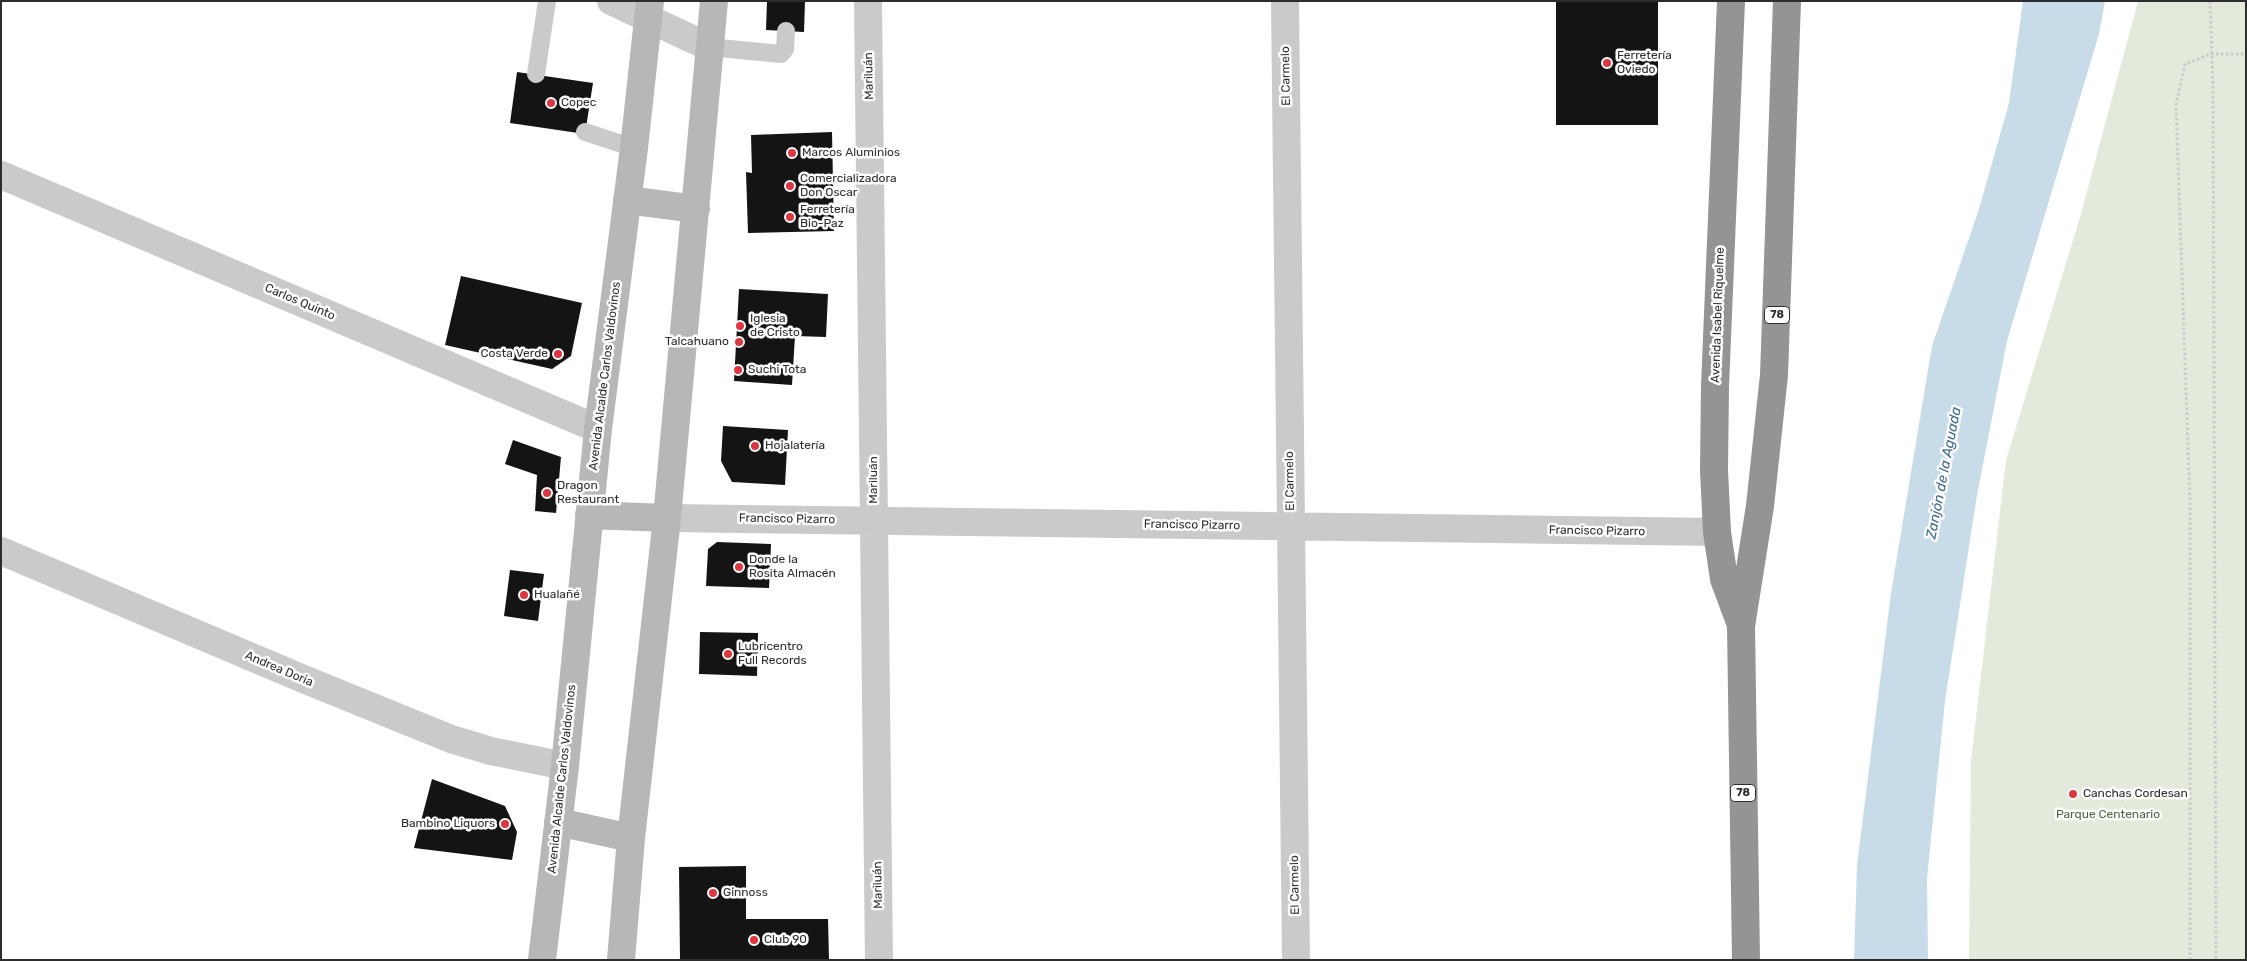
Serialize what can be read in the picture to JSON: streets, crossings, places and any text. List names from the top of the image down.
{
  "streets": {
    "highway": ["Avenida Isabel Riquelme", "78"],
    "main road": ["Avenida Alcalde Carlos Valdovinos"],
    "street": [
      "Mariluán",
      "El Carmelo",
      "Carlos Quinto",
      "Francisco Pizarro",
      "Andrea Doria"
    ]
  },
  "crossings": [
    ["Mariluán", "Francisco Pizarro"],
    ["El Carmelo", "Francisco Pizarro"],
    ["Carlos Quinto", "Avenida Alcalde Carlos Valdovinos"],
    ["Avenida Isabel Riquelme", "Francisco Pizarro"],
    ["Avenida Alcalde Carlos Valdovinos", "Andrea Doria"]
  ],
  "water": ["Zanjón de la Aguada"],
  "parks": ["Parque Centenario"],
  "places": [
    "Ferretería Oviedo",
    "Copec",
    "Marcos Aluminios",
    "Comercializadora Don Oscar",
    "Ferretería Bio-Paz",
    "Iglesia de Cristo",
    "Talcahuano",
    "Costa Verde",
    "Suchi Tota",
    "Hojalatería",
    "Dragon Restaurant",
    "Donde la Rosita Almacén",
    "Hualañé",
    "Lubricentro Full Records",
    "Canchas Cordesan",
    "Bambino Liquors",
    "Ginnoss",
    "Club 90"
  ]
}
